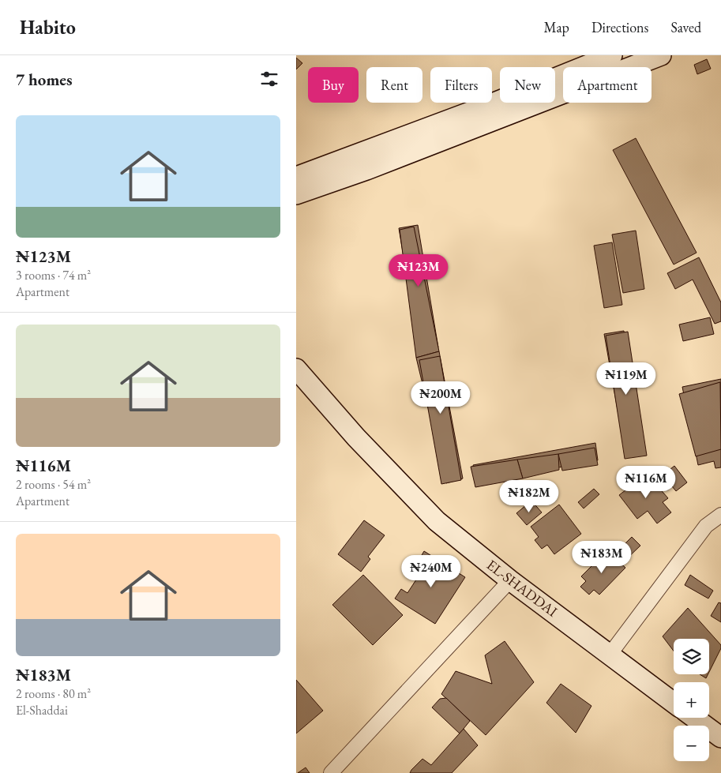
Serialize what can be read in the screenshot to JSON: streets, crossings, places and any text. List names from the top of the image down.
{
  "streets": {
    "street": ["EL-SHADDAI"]
  },
  "page": {
    "header": "Habito",
    "nav": ["Map", "Directions", "Saved"],
    "heading": "7 homes",
    "chip": [
      "Buy",
      "Rent",
      "Filters",
      "New",
      "Apartment"
    ],
    "list": [
      {
        "name": "₦123M",
        "note": "3 rooms · 74 m² · Apartment"
      },
      {
        "name": "₦116M",
        "note": "2 rooms · 54 m² · Apartment"
      },
      {
        "name": "₦183M",
        "note": "2 rooms · 80 m² · El-Shaddai"
      }
    ],
    "price": [
      "₦123M",
      "₦119M",
      "₦200M",
      "₦116M",
      "₦182M",
      "₦183M",
      "₦240M"
    ],
    "map_buttons": ["+", "−"]
  }
}
